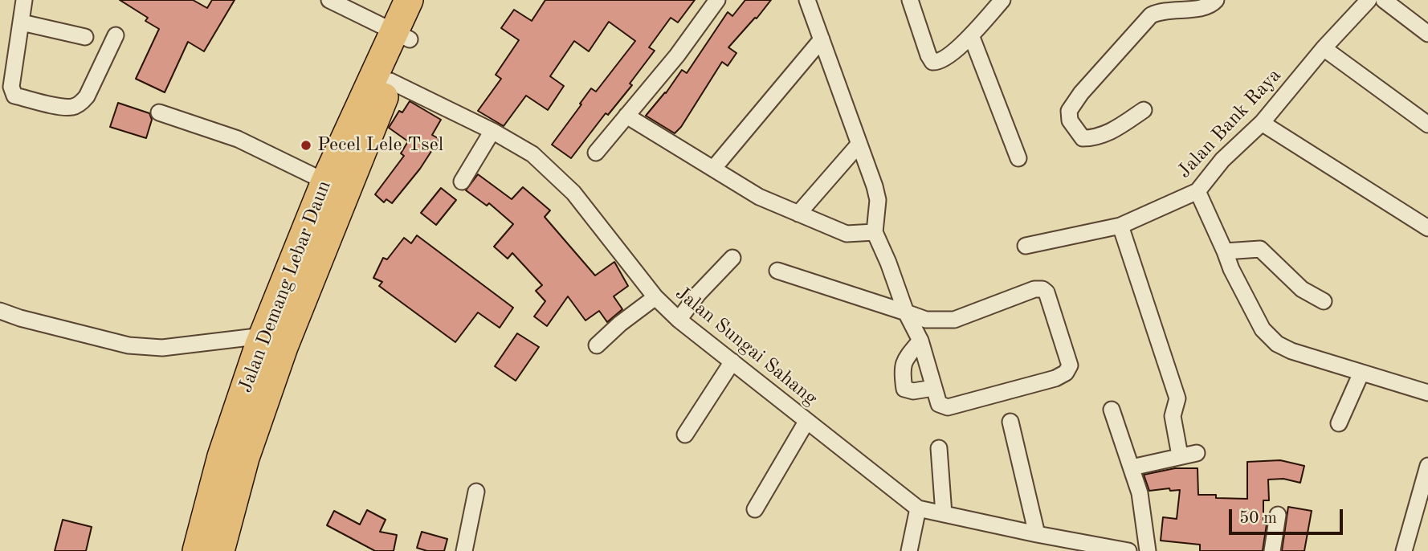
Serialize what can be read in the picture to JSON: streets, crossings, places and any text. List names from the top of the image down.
{
  "streets": {
    "highway": ["Jalan Demang Lebar Daun"],
    "street": ["Jalan Bank Raya", "Jalan Sungai Sahang"]
  },
  "crossings": [
    ["Jalan Demang Lebar Daun", "Jalan Sungai Sahang"]
  ],
  "places": ["Pecel Lele Tsel"],
  "scale_bar": "50 m"
}
